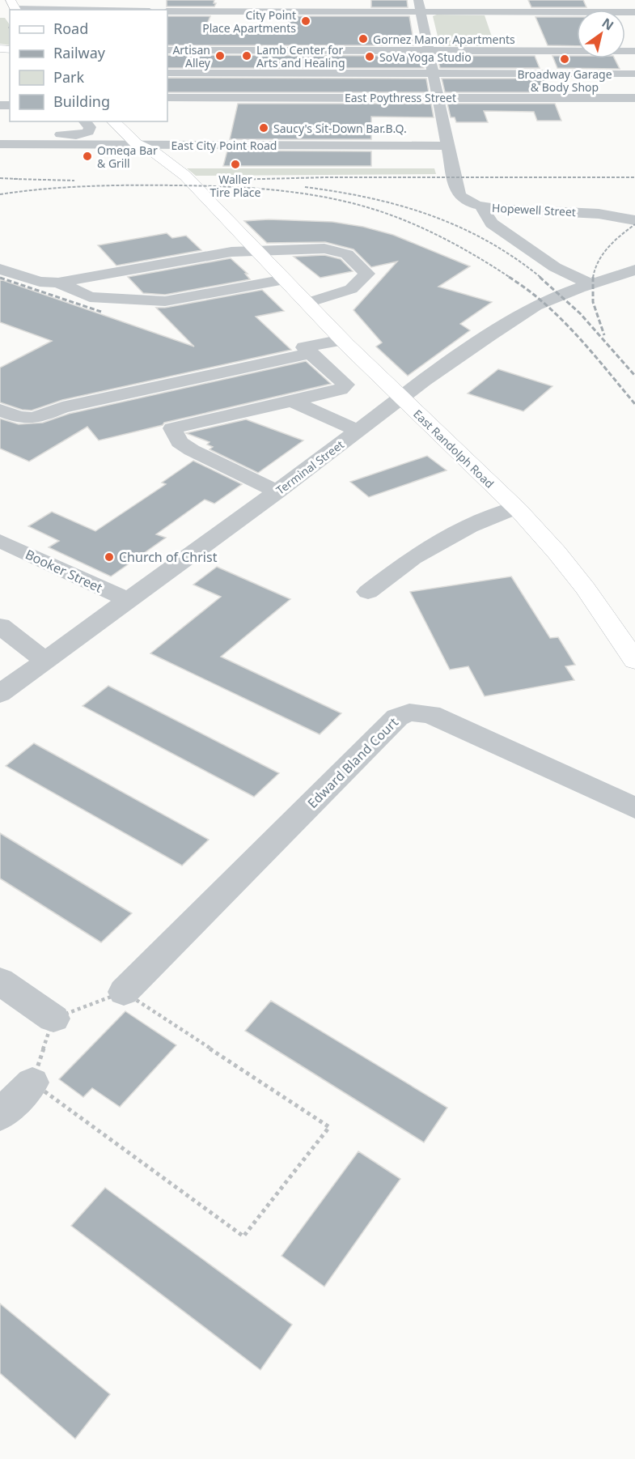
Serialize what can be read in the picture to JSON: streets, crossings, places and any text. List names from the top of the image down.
{
  "streets": {
    "main road": ["East Randolph Road"],
    "street": [
      "East Poythress Street",
      "East City Point Road",
      "Hopewell Street",
      "Terminal Street",
      "Booker Street",
      "Edward Bland Court"
    ]
  },
  "crossings": [
    ["East Poythress Street", "Hopewell Street"],
    ["East City Point Road", "Hopewell Street"],
    ["East City Point Road", "East Randolph Road"],
    ["East Randolph Road", "Terminal Street"],
    ["Terminal Street", "Booker Street"]
  ],
  "places": [
    "City Point Place Apartments",
    "Gornez Manor Apartments",
    "Artisan Alley",
    "Lamb Center for Arts and Healing",
    "SoVa Yoga Studio",
    "Broadway Garage & Body Shop",
    "Saucy's Sit-Down Bar.B.Q.",
    "Omega Bar & Grill",
    "Waller Tire Place",
    "Church of Christ"
  ],
  "legend": [
    "Road",
    "Railway",
    "Park",
    "Building"
  ],
  "north": "top right"
}
